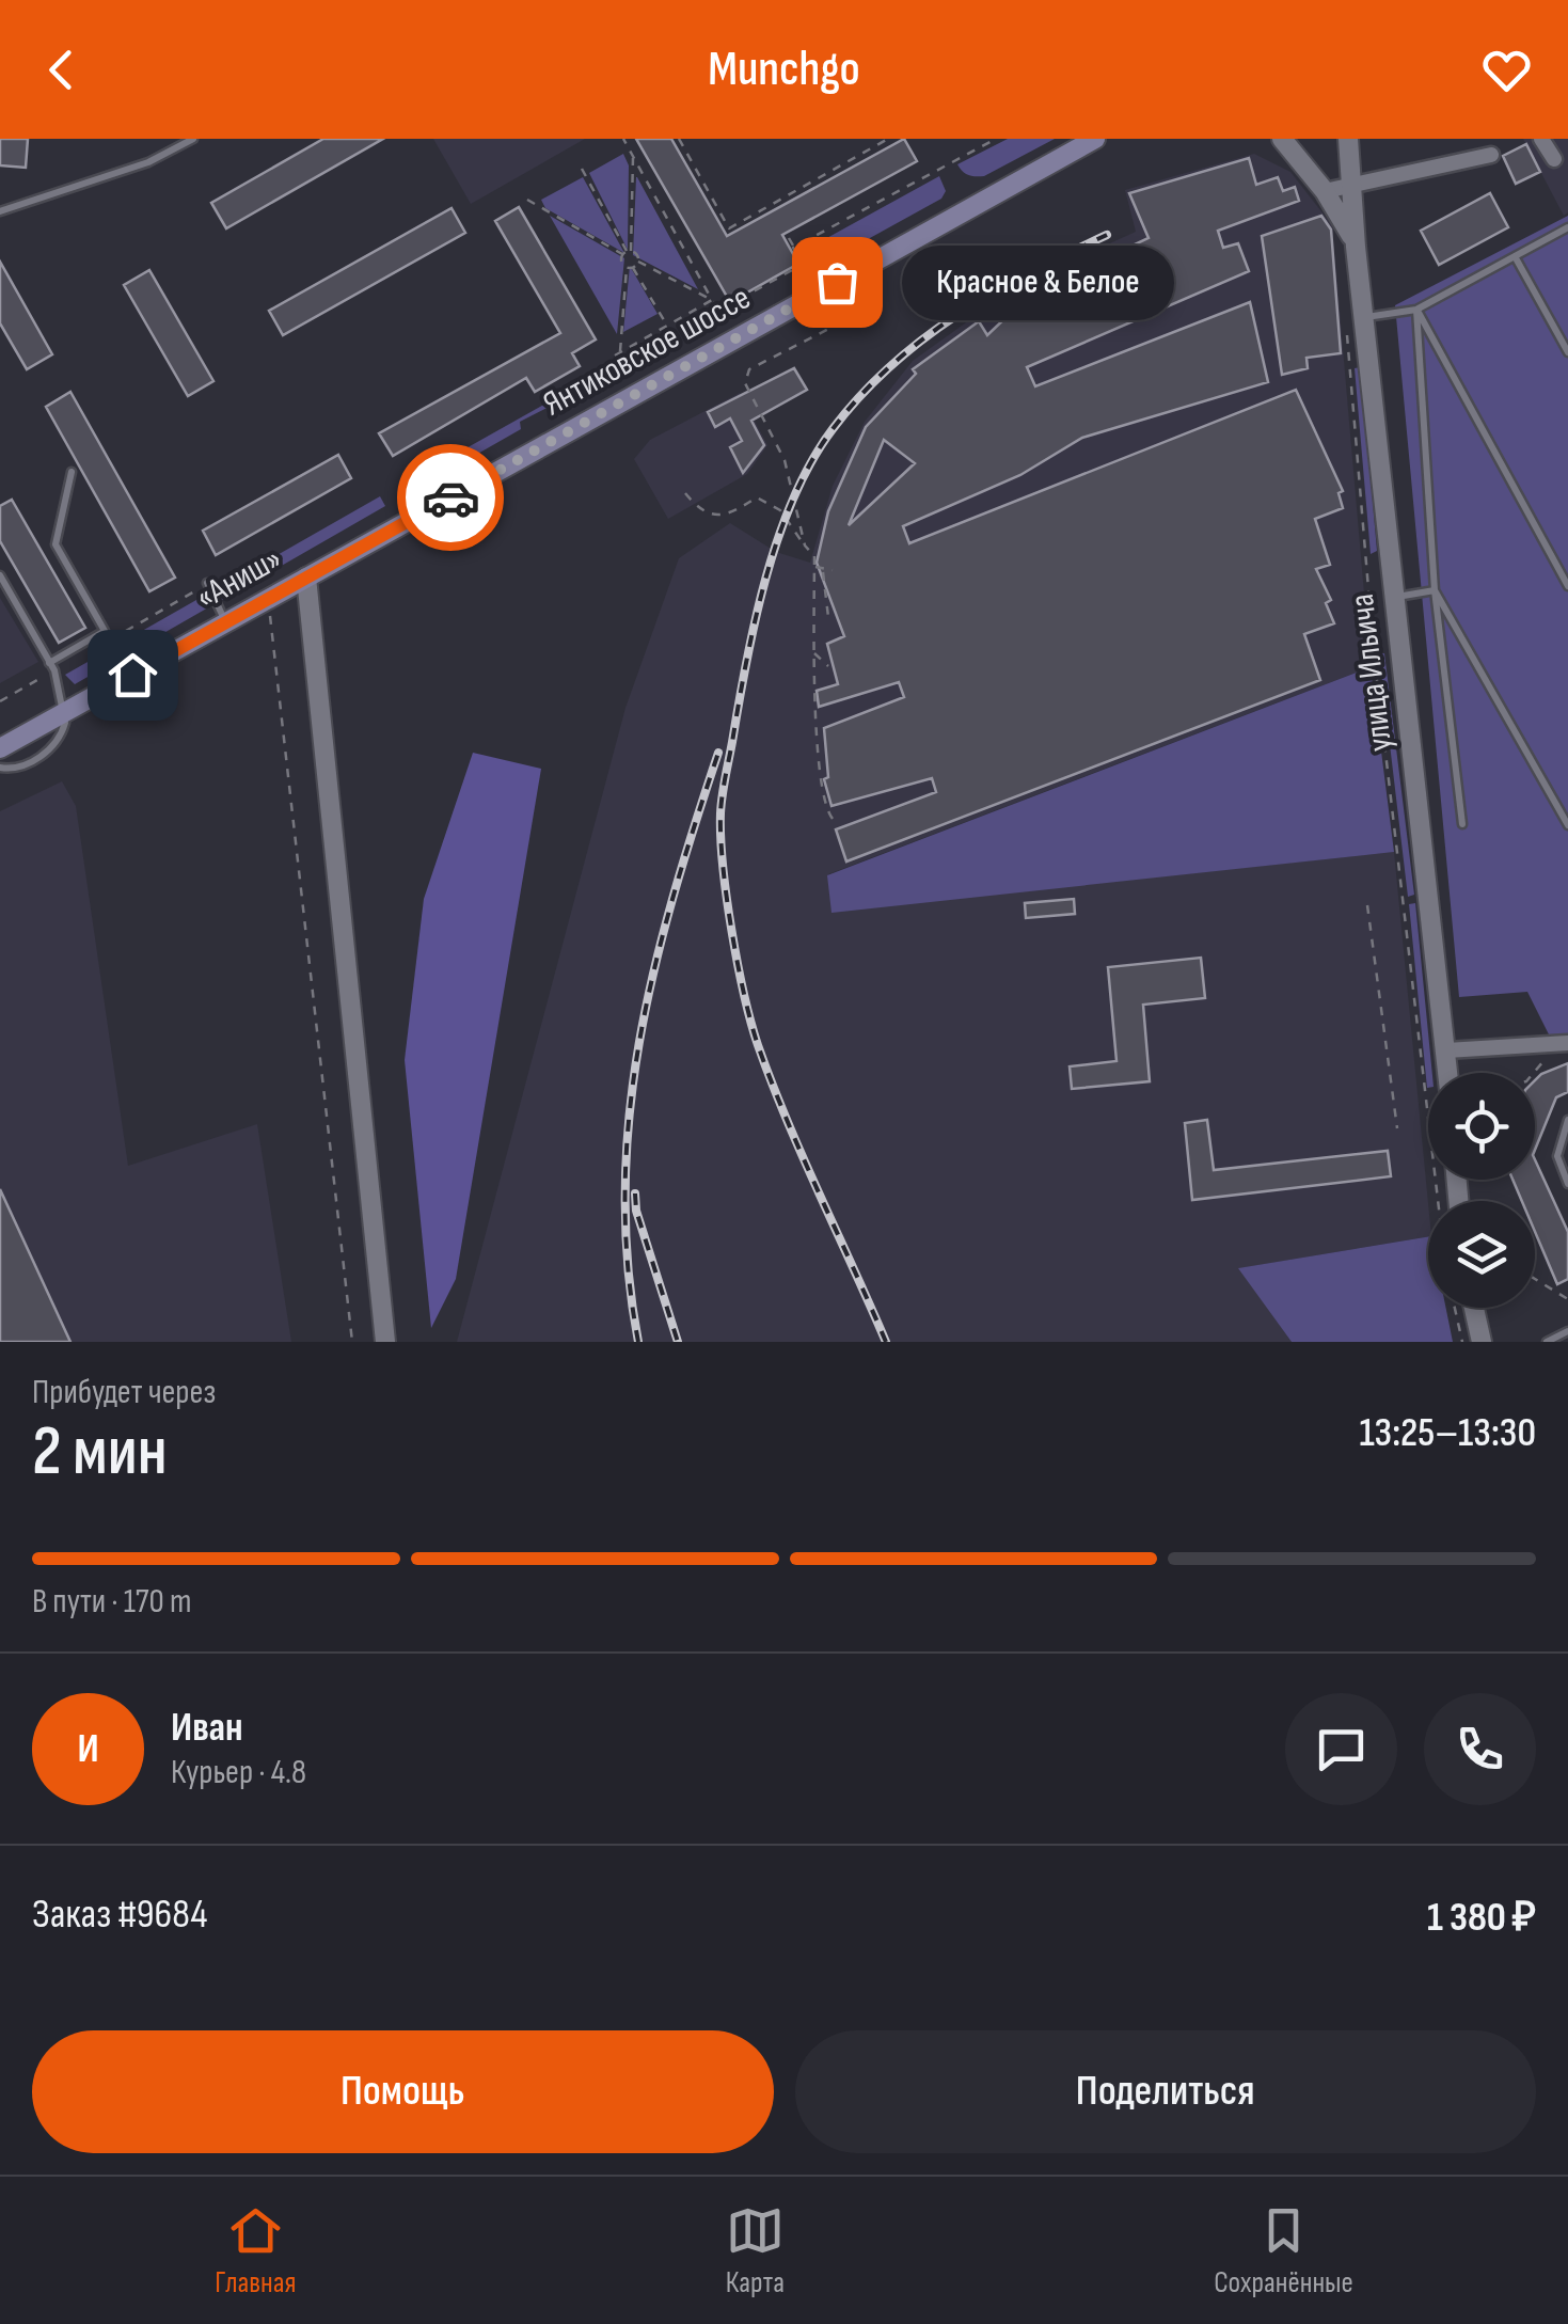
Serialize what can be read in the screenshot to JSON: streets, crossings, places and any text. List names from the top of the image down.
{
  "streets": {
    "main road": ["Янтиковское шоссе", "«Аниш»"],
    "street": ["улица Ильича"]
  },
  "crossings": [
    ["Янтиковское шоссе", "«Аниш»"]
  ],
  "places": ["Красное & Белое"],
  "page": {
    "header": "Munchgo",
    "bubble": "Красное & Белое",
    "heading": ["2 мин", "Прибудет через", "13:25–13:30"],
    "panel": [
      "Иван",
      "Курьер · 4.8",
      "Заказ #9684",
      "1 380 ₽"
    ],
    "bar": "В пути · 170 m",
    "round": "И",
    "buttons": ["Помощь", "Поделиться"],
    "tabs": ["Главная", "Карта", "Сохранённые"]
  }
}
